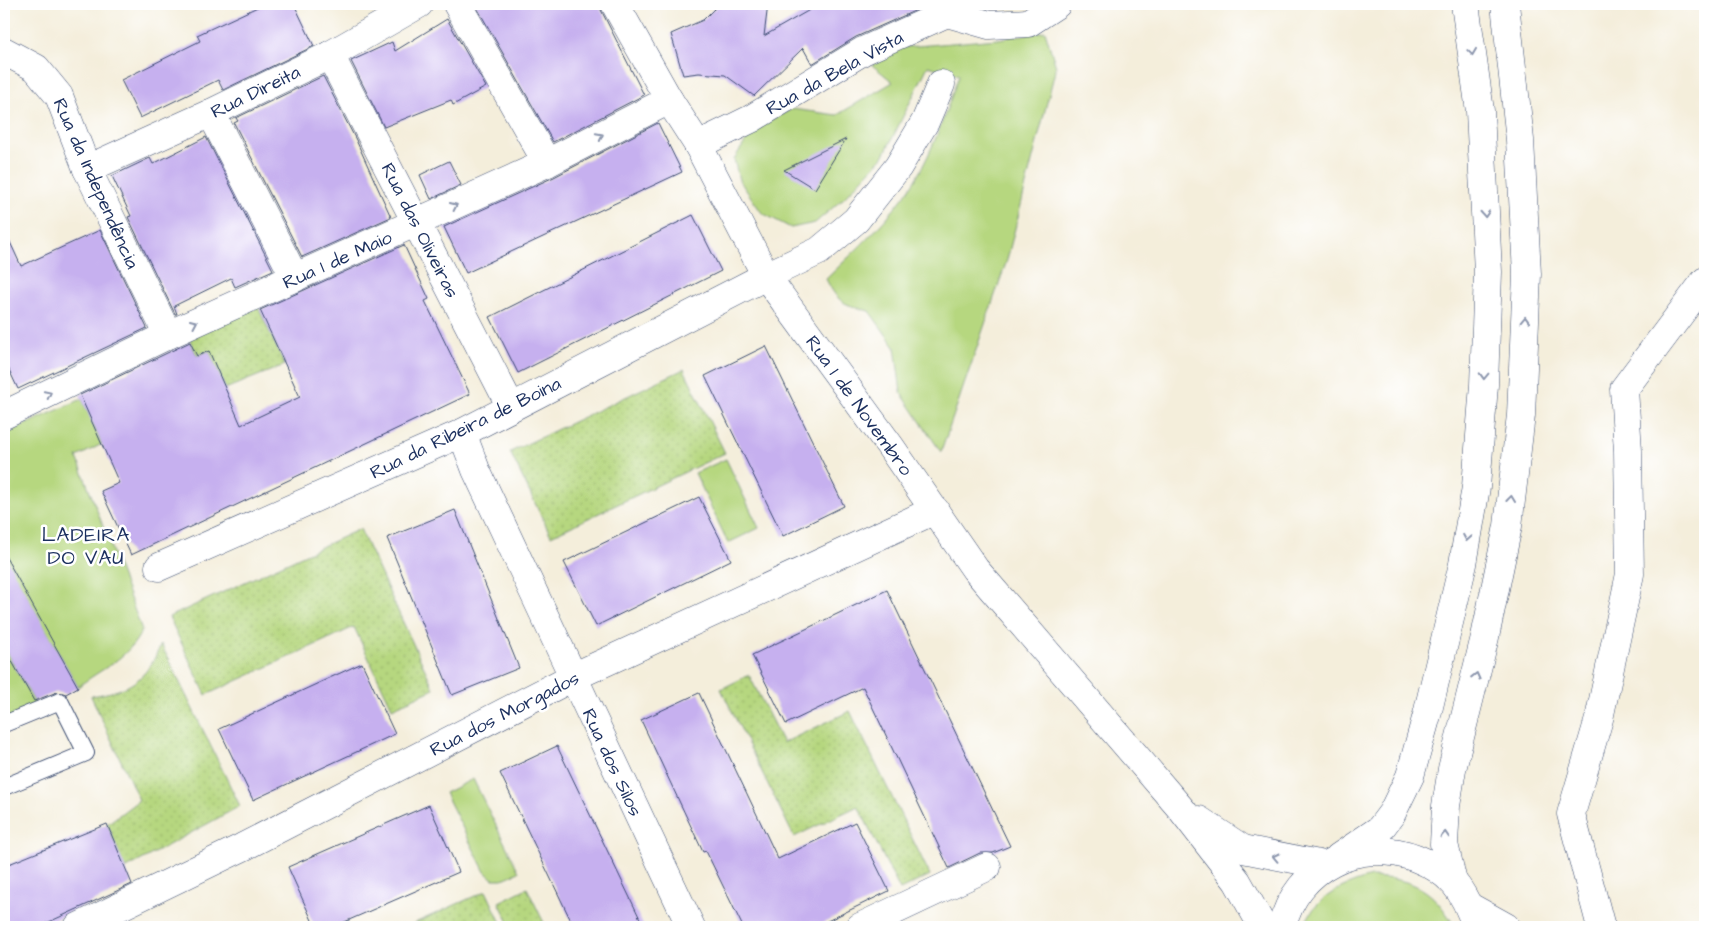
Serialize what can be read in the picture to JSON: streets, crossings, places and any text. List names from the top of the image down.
{
  "streets": {
    "street": [
      "Rua da Bela Vista",
      "Rua Direita",
      "Rua da Independência",
      "Rua das Oliveiras",
      "Rua 1 de Maio",
      "Rua 1 de Novembro",
      "Rua da Ribeira de Boina",
      "Rua dos Morgados",
      "Rua dos Silos"
    ]
  },
  "crossings": [
    ["Rua da Bela Vista", "Rua 1 de Novembro"],
    ["Rua Direita", "Rua da Independência"],
    ["Rua Direita", "Rua das Oliveiras"],
    ["Rua da Independência", "Rua 1 de Maio"],
    ["Rua das Oliveiras", "Rua 1 de Maio"],
    ["Rua das Oliveiras", "Rua da Ribeira de Boina"],
    ["Rua 1 de Maio", "Rua 1 de Novembro"],
    ["Rua 1 de Novembro", "Rua da Ribeira de Boina"],
    ["Rua 1 de Novembro", "Rua dos Morgados"],
    ["Rua da Ribeira de Boina", "Rua dos Silos"],
    ["Rua dos Morgados", "Rua dos Silos"]
  ],
  "one_way": ["Rua 1 de Maio"],
  "districts": ["LADEIRA DO VAU"]
}
